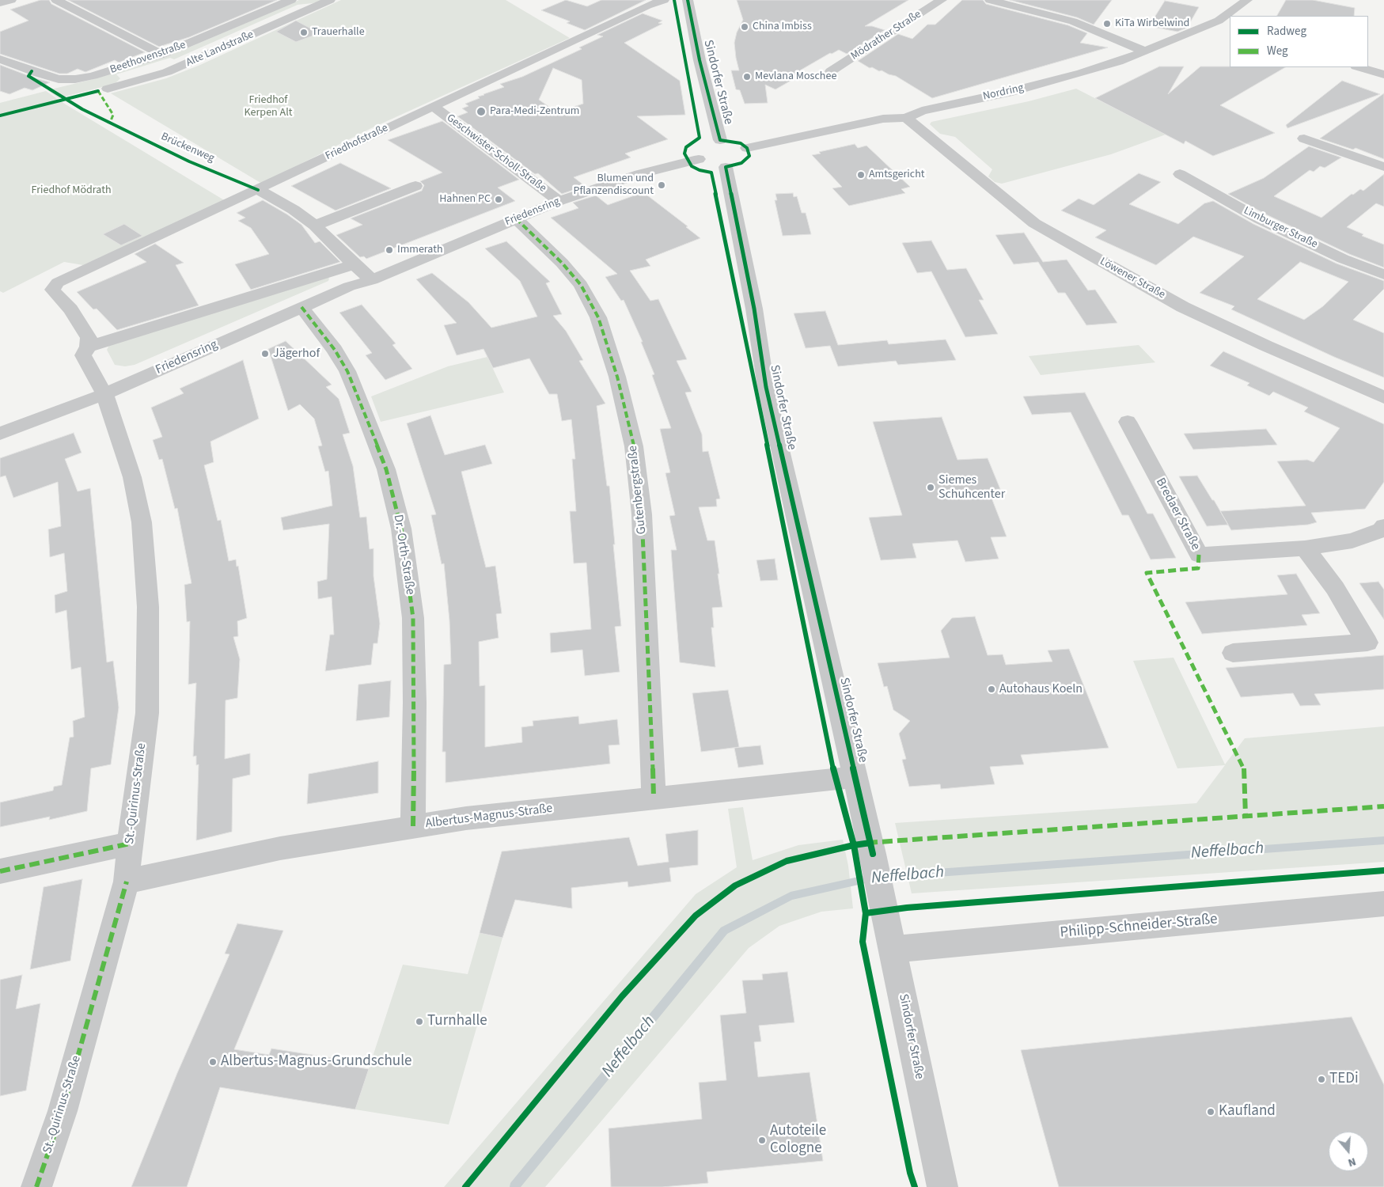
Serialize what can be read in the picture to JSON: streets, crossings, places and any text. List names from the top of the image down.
{
  "streets": {
    "street": [
      "Mödrather Straße",
      "Alte Landstraße",
      "Beethovenstraße",
      "Sindorfer Straße",
      "Nordring",
      "Friedhofstraße",
      "Geschwister-Scholl-Straße",
      "Friedensring",
      "Limburger Straße",
      "Löwener Straße",
      "Gutenbergstraße",
      "Bredaer Straße",
      "Dr.-Orth-Straße",
      "St.-Quirinus-Straße",
      "Albertus-Magnus-Straße",
      "Philipp-Schneider-Straße"
    ],
    "cycle path": ["Brückenweg"]
  },
  "crossings": [
    ["Sindorfer Straße", "Nordring"],
    ["Sindorfer Straße", "Friedensring"],
    ["Sindorfer Straße", "Albertus-Magnus-Straße"],
    ["Sindorfer Straße", "Philipp-Schneider-Straße"],
    ["Nordring", "Löwener Straße"],
    ["Friedhofstraße", "Geschwister-Scholl-Straße"],
    ["Friedhofstraße", "St.-Quirinus-Straße"],
    ["Geschwister-Scholl-Straße", "Friedensring"],
    ["Friedensring", "Gutenbergstraße"],
    ["Friedensring", "Dr.-Orth-Straße"],
    ["Friedensring", "St.-Quirinus-Straße"],
    ["Gutenbergstraße", "Albertus-Magnus-Straße"],
    ["Dr.-Orth-Straße", "Albertus-Magnus-Straße"],
    ["St.-Quirinus-Straße", "Albertus-Magnus-Straße"]
  ],
  "water": ["Neffelbach"],
  "parks": ["Friedhof Kerpen Alt", "Friedhof Mödrath"],
  "places": [
    "KiTa Wirbelwind",
    "China Imbiss",
    "Trauerhalle",
    "Mevlana Moschee",
    "Para-Medi-Zentrum",
    "Amtsgericht",
    "Blumen und Pflanzendiscount",
    "Hahnen PC",
    "Immerath",
    "Jägerhof",
    "Siemes Schuhcenter",
    "Autohaus Koeln",
    "Turnhalle",
    "Albertus-Magnus-Grundschule",
    "TEDi",
    "Kaufland",
    "Autoteile Cologne"
  ],
  "legend": ["Radweg", "Weg"],
  "north": "bottom"
}
